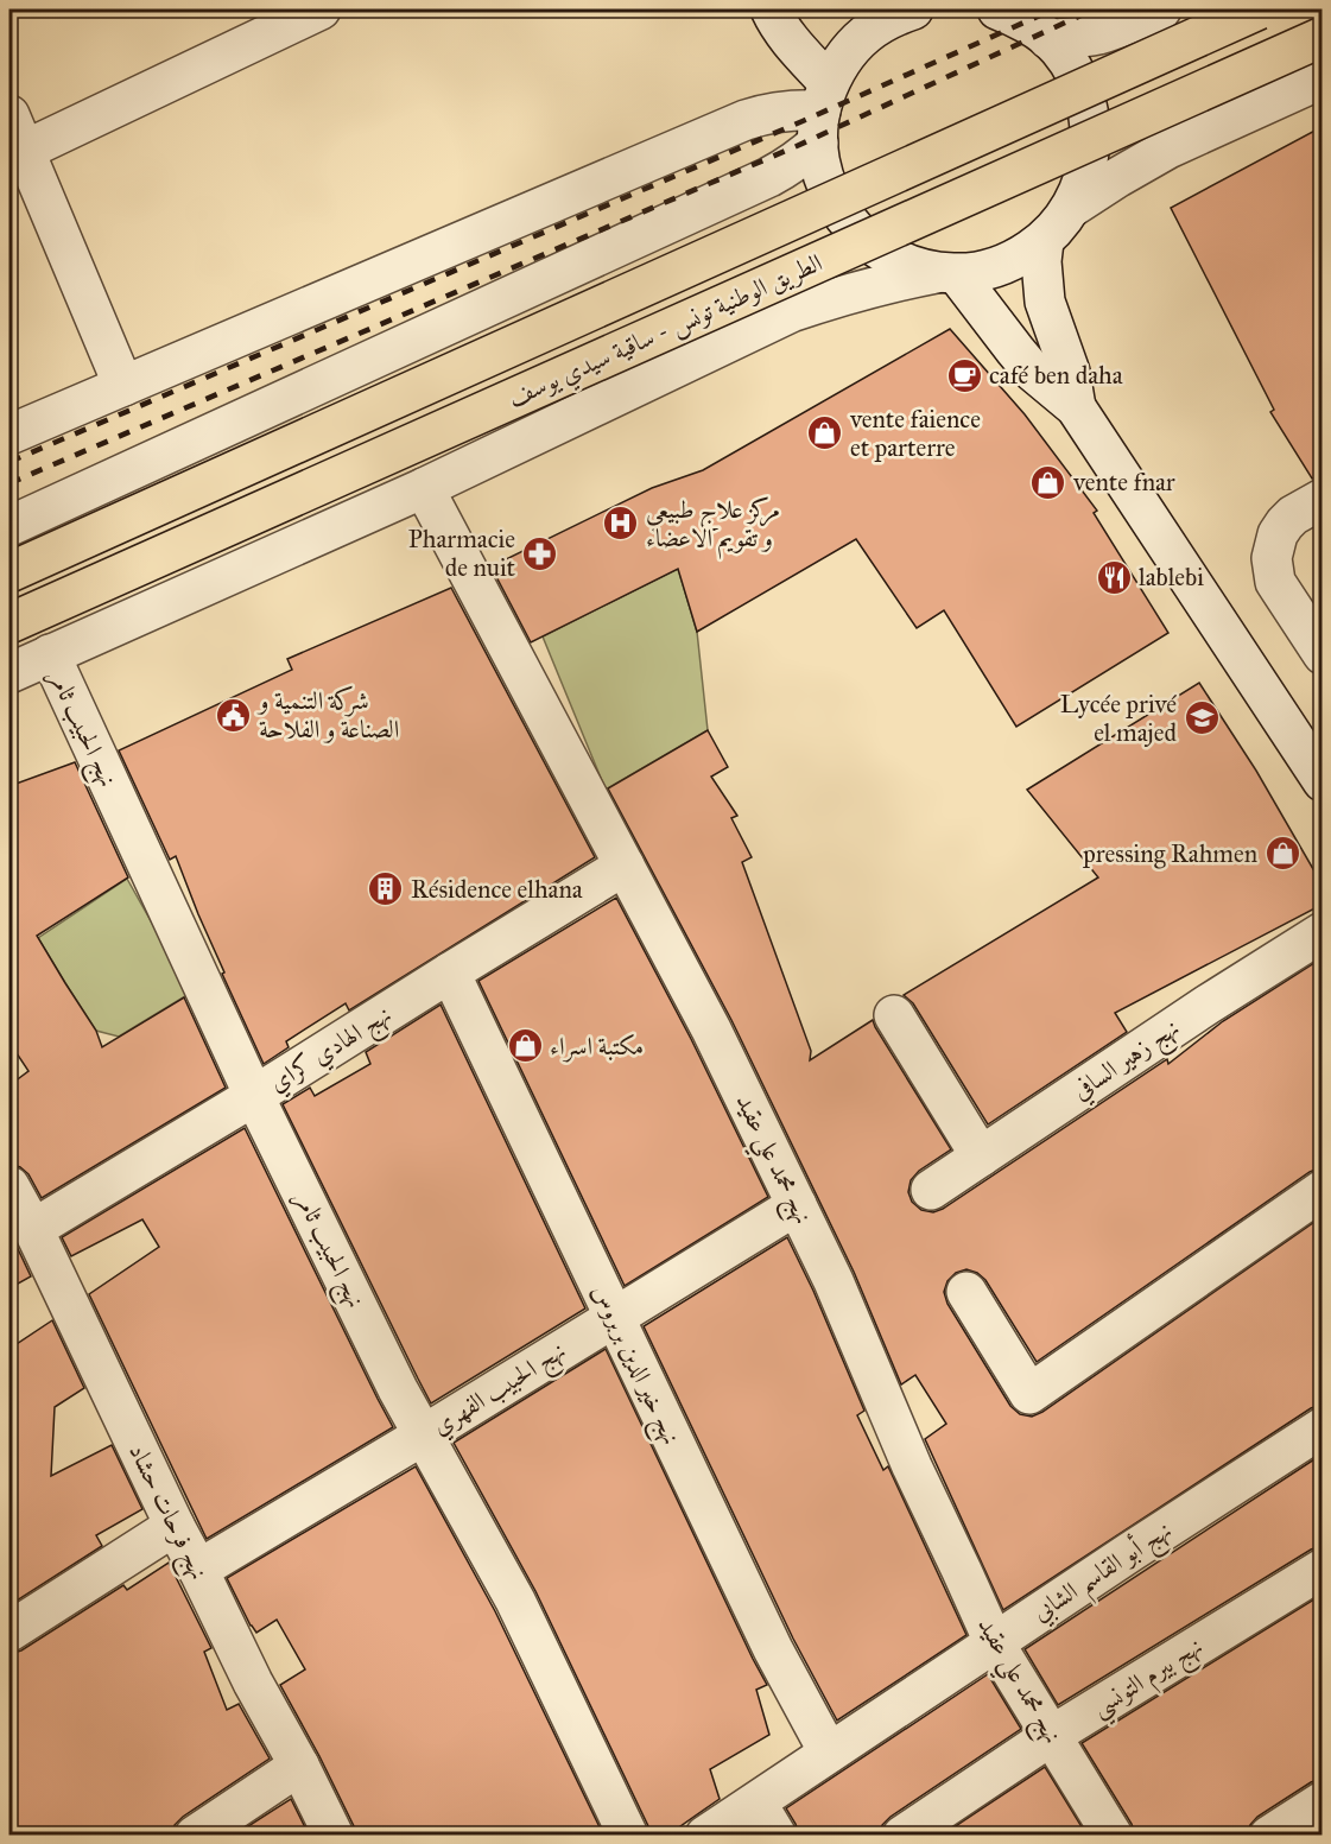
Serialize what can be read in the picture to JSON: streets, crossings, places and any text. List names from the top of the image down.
{
  "streets": {
    "highway": ["الطريق الوطنية تونس - ساقية سيدي يوسف"],
    "street": [
      "نهج الحبيب ثامر",
      "نهج الهادي كراي",
      "نهج زهير السافي",
      "نهج محمد علي عقيد",
      "نهج خير الدين بربروس",
      "نهج الحبيب الفهري",
      "نهج فرحات حشاد",
      "نهج أبو القاسم الشابي",
      "نهج بيرم التونسي"
    ]
  },
  "crossings": [
    ["نهج الحبيب ثامر", "نهج الهادي كراي"],
    ["نهج الحبيب ثامر", "نهج الحبيب الفهري"],
    ["نهج الهادي كراي", "نهج محمد علي عقيد"],
    ["نهج الهادي كراي", "نهج خير الدين بربروس"],
    ["نهج الهادي كراي", "نهج فرحات حشاد"],
    ["نهج محمد علي عقيد", "نهج الحبيب الفهري"],
    ["نهج محمد علي عقيد", "نهج أبو القاسم الشابي"],
    ["نهج محمد علي عقيد", "نهج بيرم التونسي"],
    ["نهج خير الدين بربروس", "نهج الحبيب الفهري"],
    ["نهج خير الدين بربروس", "نهج أبو القاسم الشابي"],
    ["نهج الحبيب الفهري", "نهج فرحات حشاد"]
  ],
  "places": {
    "cafe": ["café ben daha"],
    "shop": [
      "vente faience et parterre",
      "vente fnar",
      "pressing Rahmen",
      "مكتبة اسراء"
    ],
    "hospital": ["مركز علاج طبيعي و تقويم الاعضاء"],
    "pharmacy": ["Pharmacie de nuit"],
    "restaurant": ["lablebi"],
    "public building": ["شركة التنمية و الصناعة و الفلاحة"],
    "school or university": ["Lycée privé el majed"],
    "building": ["Résidence elhana"]
  }
}
